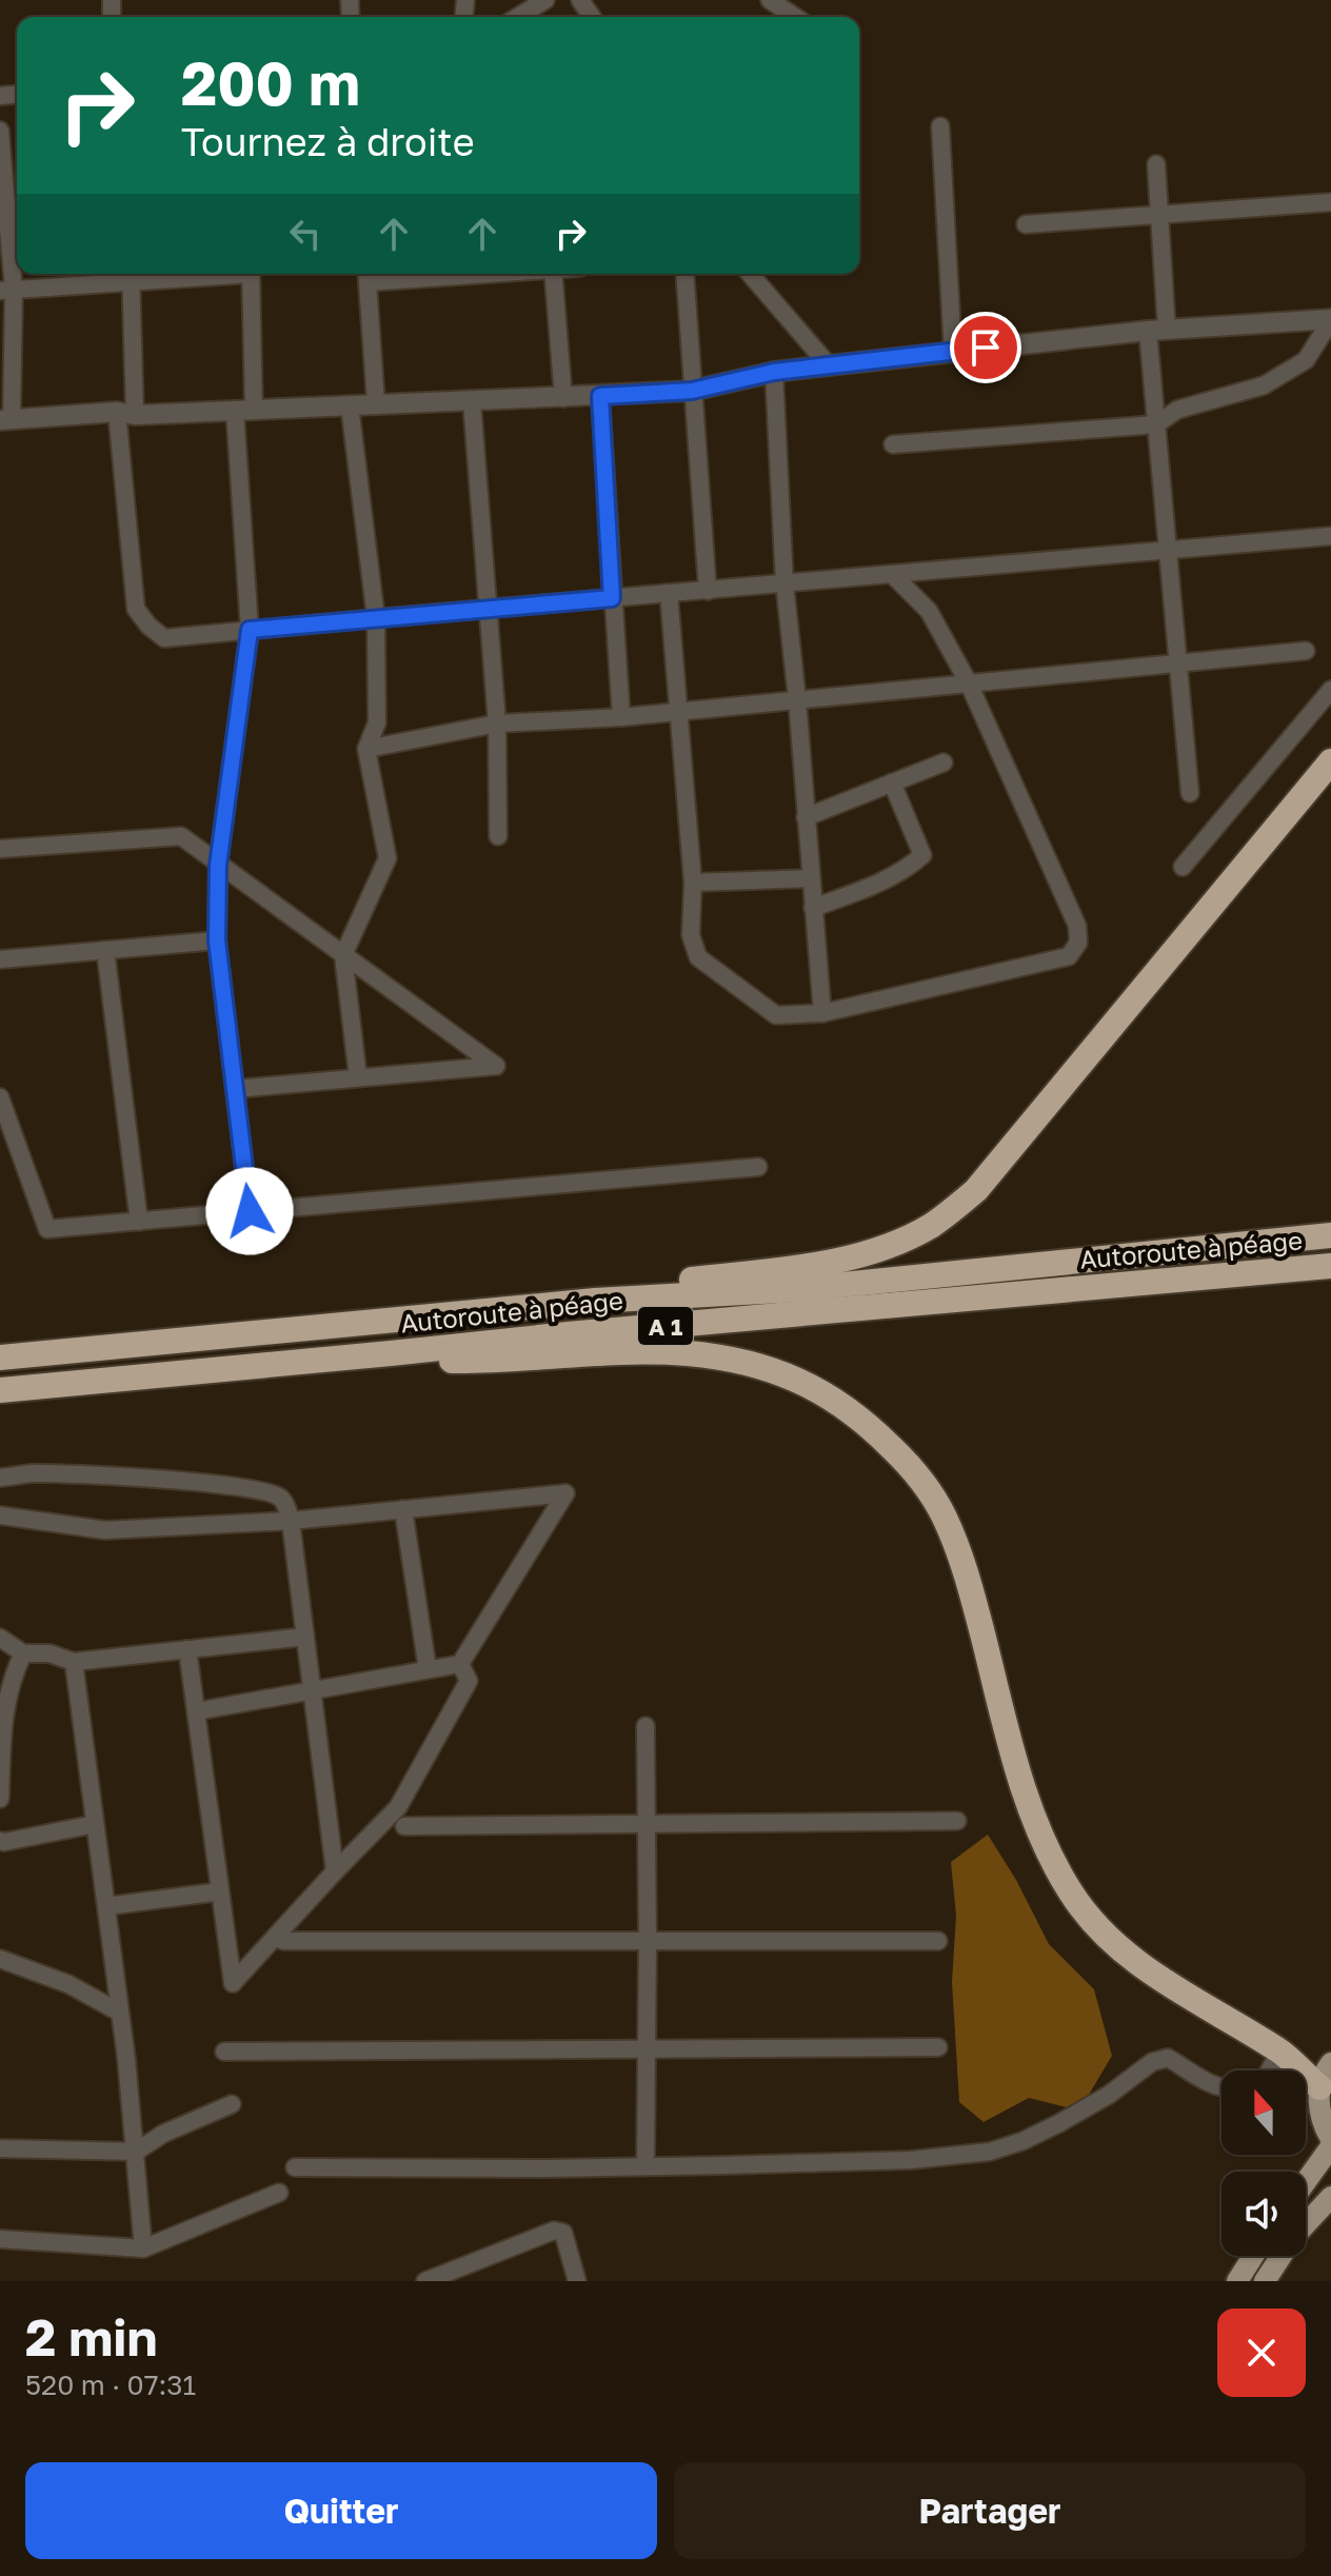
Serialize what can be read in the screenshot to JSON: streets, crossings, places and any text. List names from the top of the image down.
{
  "streets": {
    "highway": ["Autoroute à péage", "A 1"]
  },
  "north": "top",
  "page": {
    "turn": ["200 m", "Tournez à droite"],
    "heading": ["2 min", "520 m · 07:31"],
    "buttons": ["Quitter", "Partager"]
  }
}
